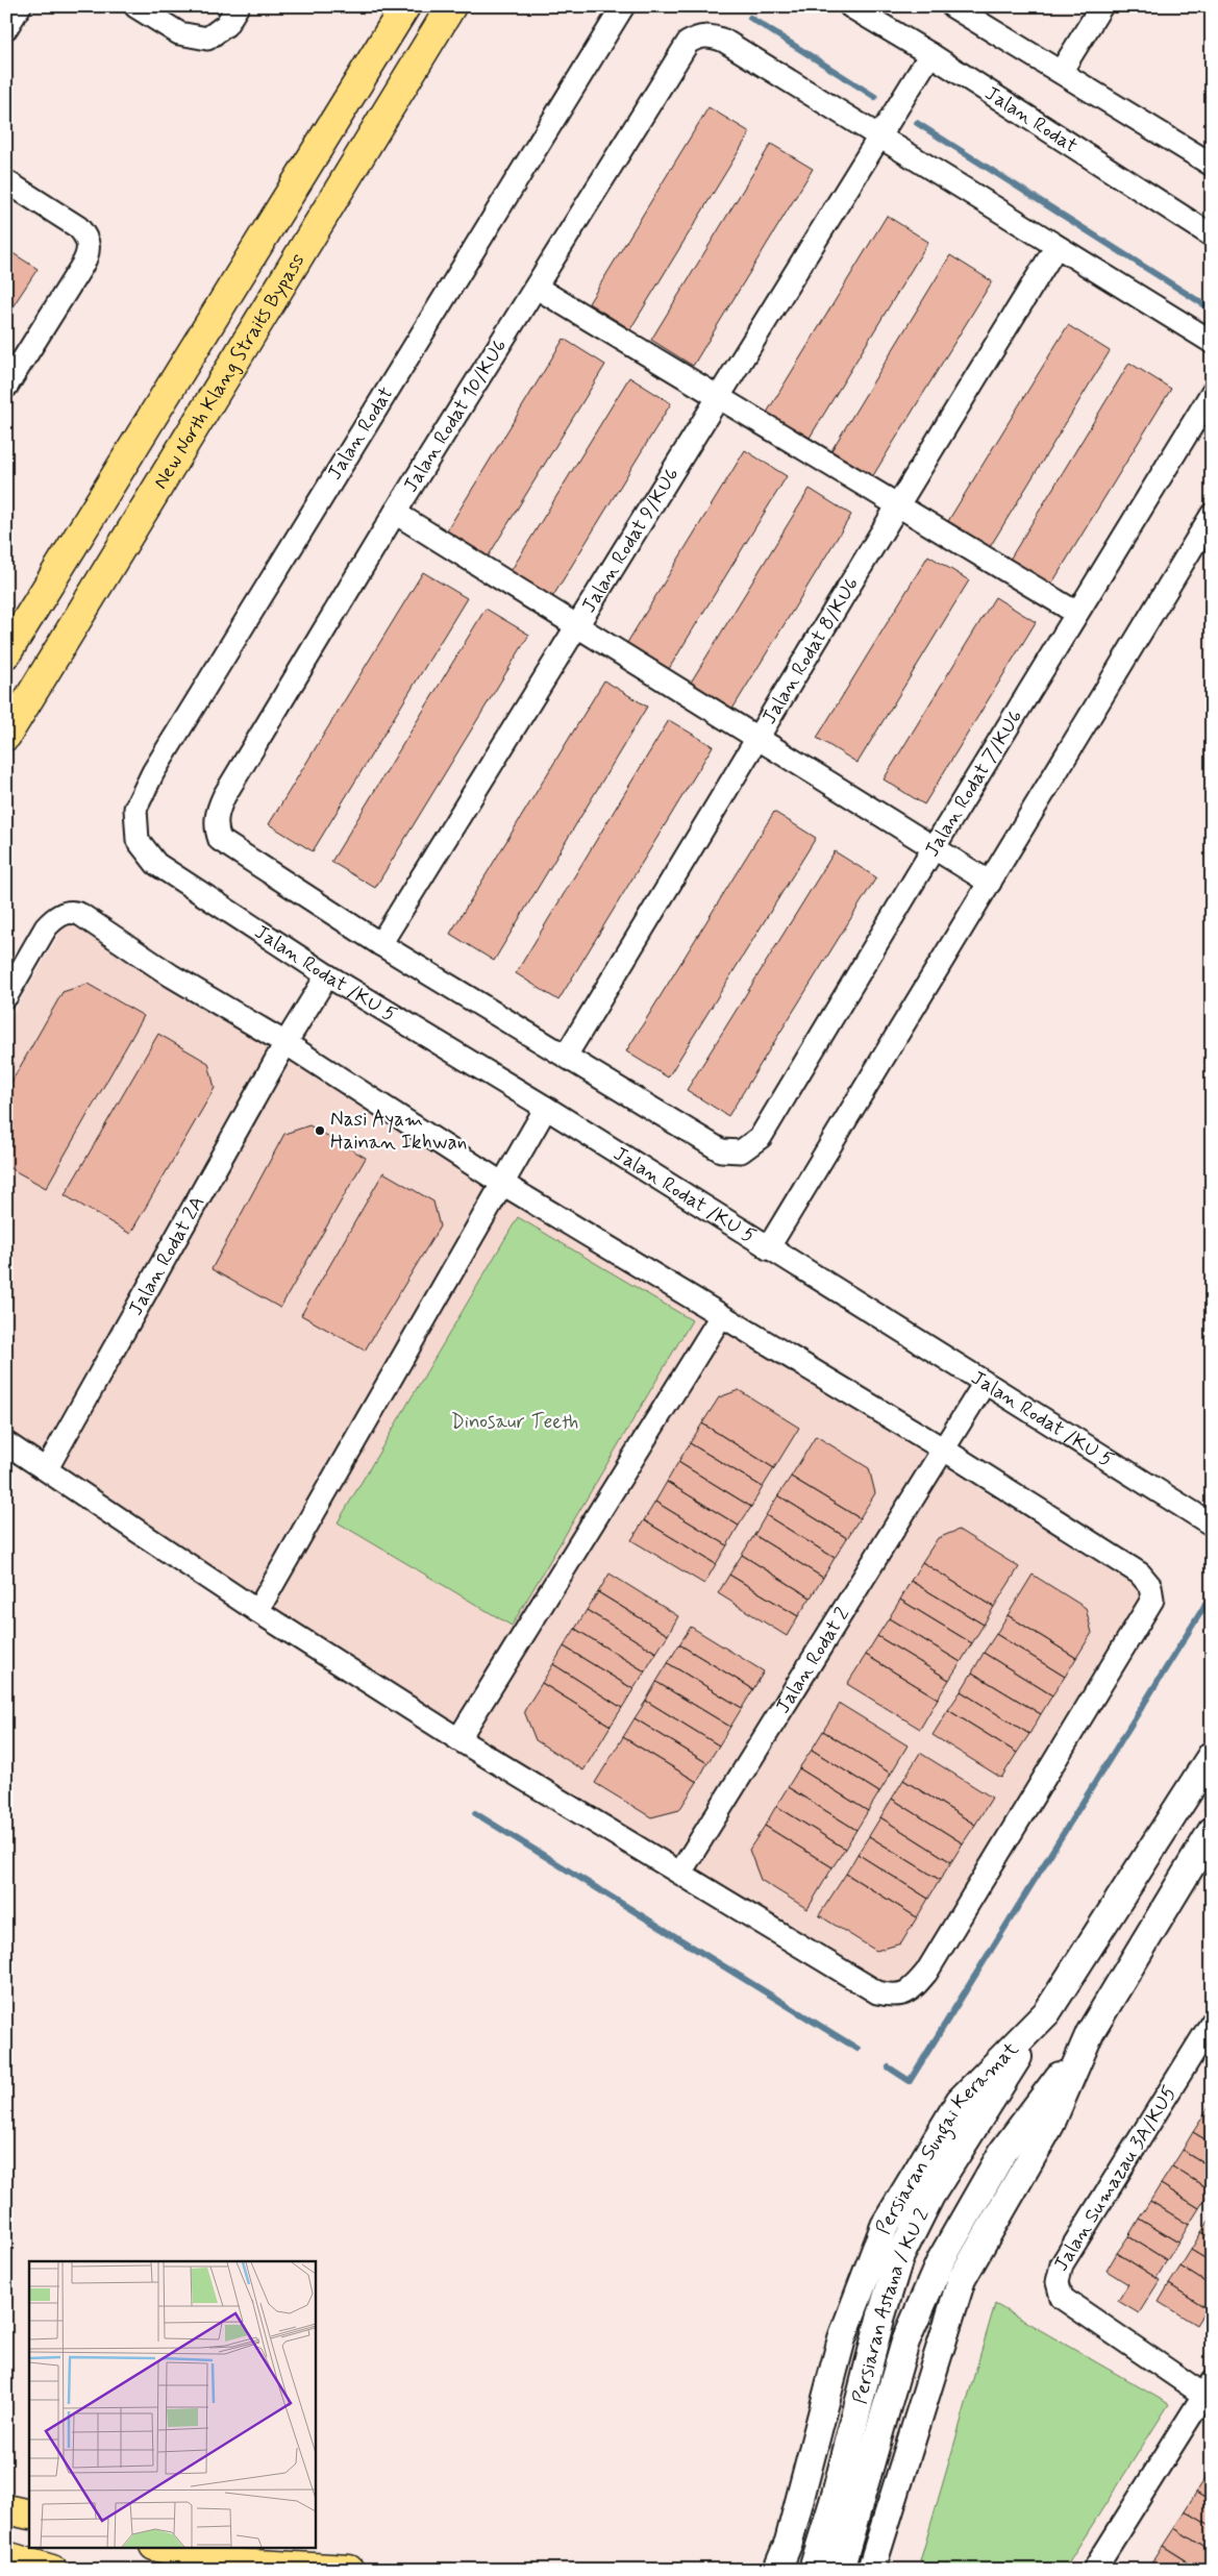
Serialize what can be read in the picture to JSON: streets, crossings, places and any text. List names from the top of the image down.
{
  "streets": {
    "highway": ["New North Klang Straits Bypass"],
    "street": [
      "Jalan Rodat",
      "Jalan Rodat 10/KU6",
      "Jalan Rodat 9/KU6",
      "Jalan Rodat 8/KU6",
      "Jalan Rodat 7/KU6",
      "Jalan Rodat /KU 5",
      "Jalan Rodat 2A",
      "Jalan Rodat 2",
      "Persiaran Sungai Keramat",
      "Jalan Sumazau 3A/KU5",
      "Persiaran Astana / KU 2"
    ]
  },
  "crossings": [
    ["Jalan Rodat", "Jalan Rodat 9/KU6"],
    ["Jalan Rodat", "Jalan Rodat /KU 5"],
    ["Jalan Rodat 10/KU6", "Jalan Rodat 9/KU6"],
    ["Jalan Rodat 8/KU6", "Jalan Rodat 7/KU6"],
    ["Jalan Rodat /KU 5", "Jalan Rodat 2A"],
    ["Jalan Rodat /KU 5", "Jalan Rodat 2"],
    ["Persiaran Sungai Keramat", "Persiaran Astana / KU 2"]
  ],
  "parks": ["Dinosaur Teeth"],
  "places": ["Nasi Ayam Hainan Ikhwan"]
}
